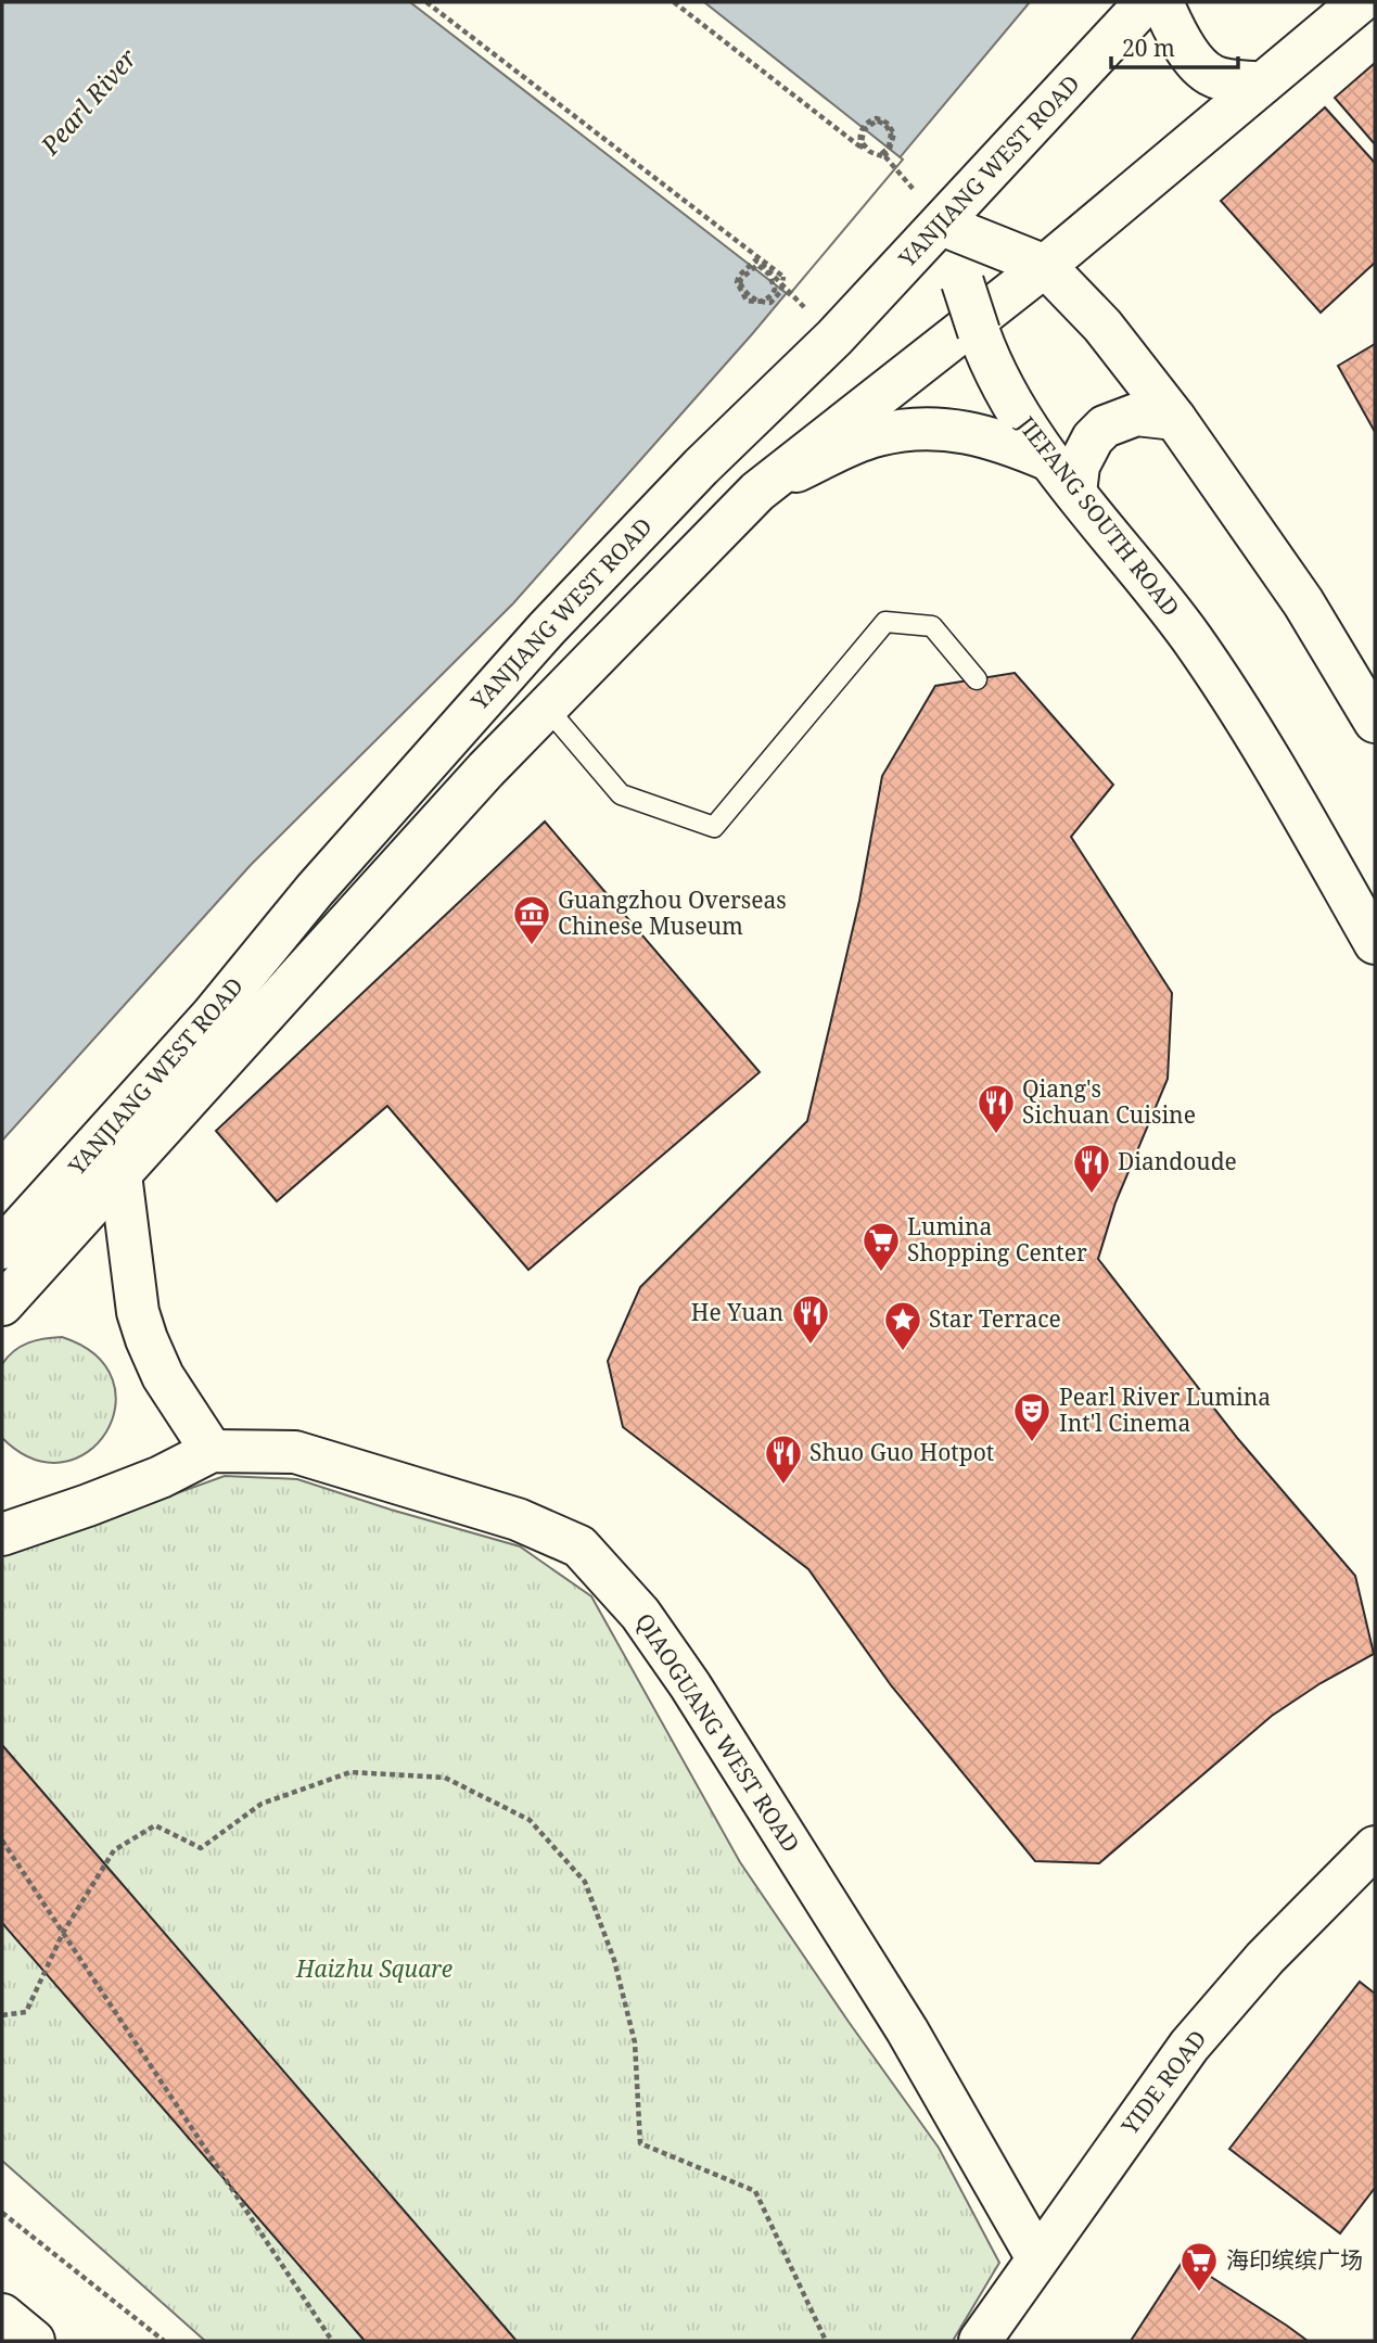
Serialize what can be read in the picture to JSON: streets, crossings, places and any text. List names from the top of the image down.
{
  "streets": {
    "main road": [
      "YANJIANG WEST ROAD",
      "JIEFANG SOUTH ROAD",
      "QIAOGUANG WEST ROAD",
      "YIDE ROAD"
    ]
  },
  "crossings": [
    ["YANJIANG WEST ROAD", "JIEFANG SOUTH ROAD"],
    ["QIAOGUANG WEST ROAD", "YIDE ROAD"]
  ],
  "water": ["Pearl River"],
  "parks": ["Haizhu Square"],
  "places": {
    "museum": ["Guangzhou Overseas Chinese Museum"],
    "restaurant": [
      "Qiang's Sichuan Cuisine",
      "Diandoude",
      "He Yuan",
      "Shuo Guo Hotpot"
    ],
    "supermarket": ["Lumina Shopping Center", "海印缤缤广场"],
    "place": ["Star Terrace"],
    "theatre": ["Pearl River Lumina Int'l Cinema"]
  },
  "scale_bar": "20 m"
}
